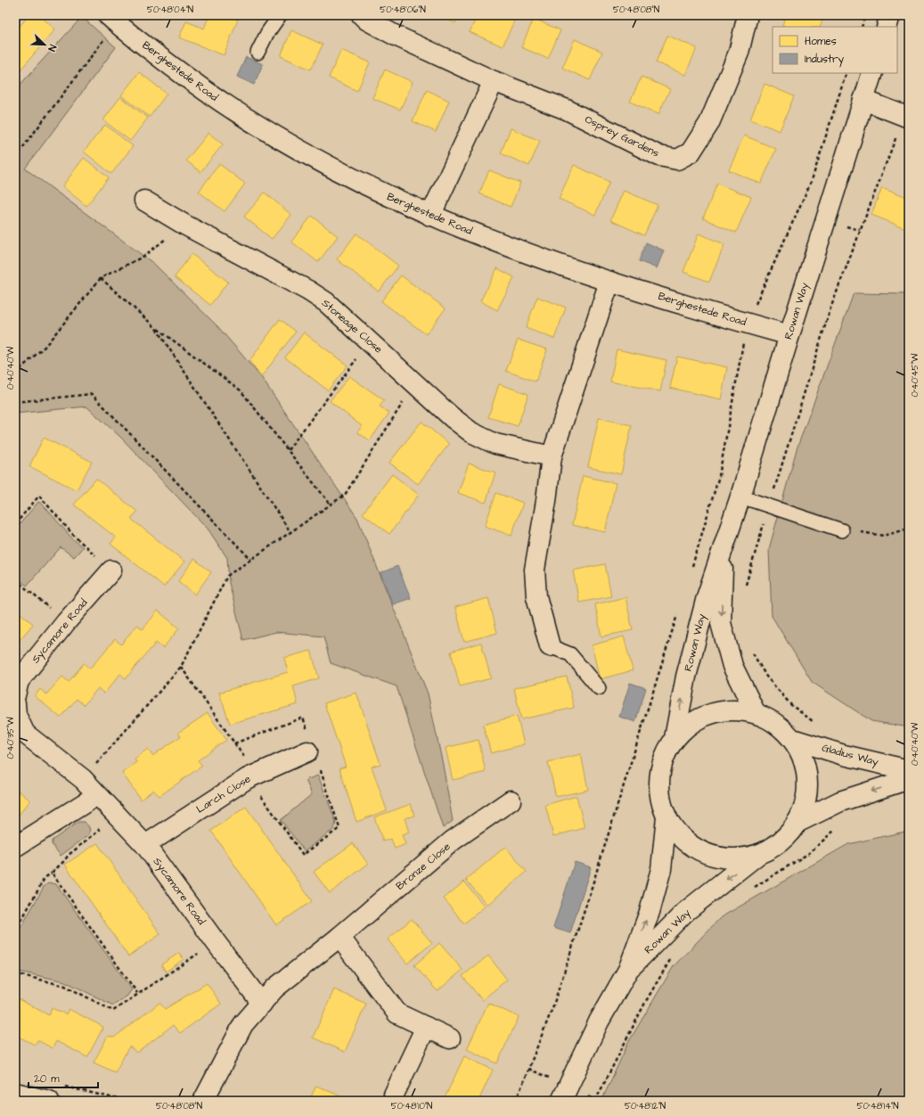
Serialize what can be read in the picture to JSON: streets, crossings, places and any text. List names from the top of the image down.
{
  "streets": {
    "main road": [
      "Berghestede Road",
      "Osprey Gardens",
      "Rowan Way",
      "Stoneage Close",
      "Sycamore Road",
      "Gladius Way",
      "Larch Close",
      "Bronze Close"
    ]
  },
  "crossings": [
    ["Berghestede Road", "Rowan Way"],
    ["Sycamore Road", "Larch Close"],
    ["Sycamore Road", "Bronze Close"]
  ],
  "legend": ["Homes", "Industry"],
  "scale_bar": "20 m",
  "north": "bottom right",
  "coordinates": [
    "50°48'04\"N",
    "50°48'06\"N",
    "50°48'08\"N",
    "0°40'40\"W",
    "0°40'45\"W",
    "0°40'35\"W",
    "50°48'10\"N",
    "50°48'12\"N",
    "50°48'14\"N"
  ]
}
